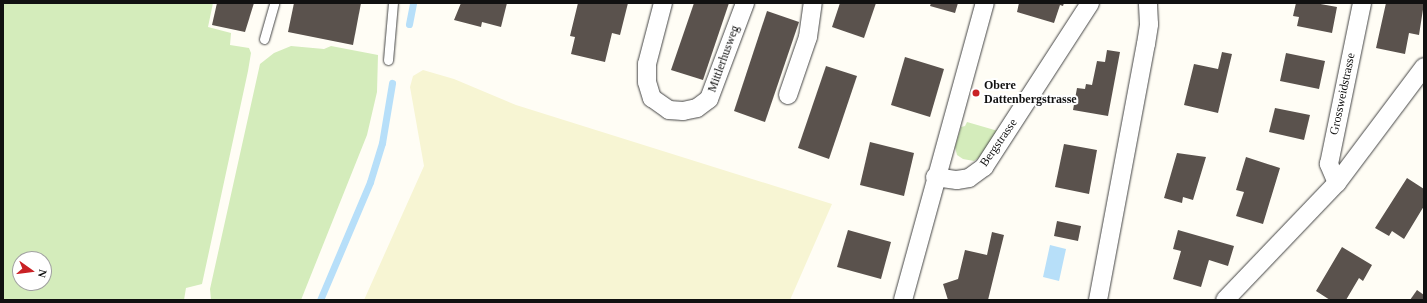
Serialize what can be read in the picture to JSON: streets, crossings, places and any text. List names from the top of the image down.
{
  "streets": {
    "street": ["Mittlerhusweg", "Grossweidstrasse", "Bergstrasse"]
  },
  "places": ["Obere Dattenbergstrasse"],
  "north": "right"
}
